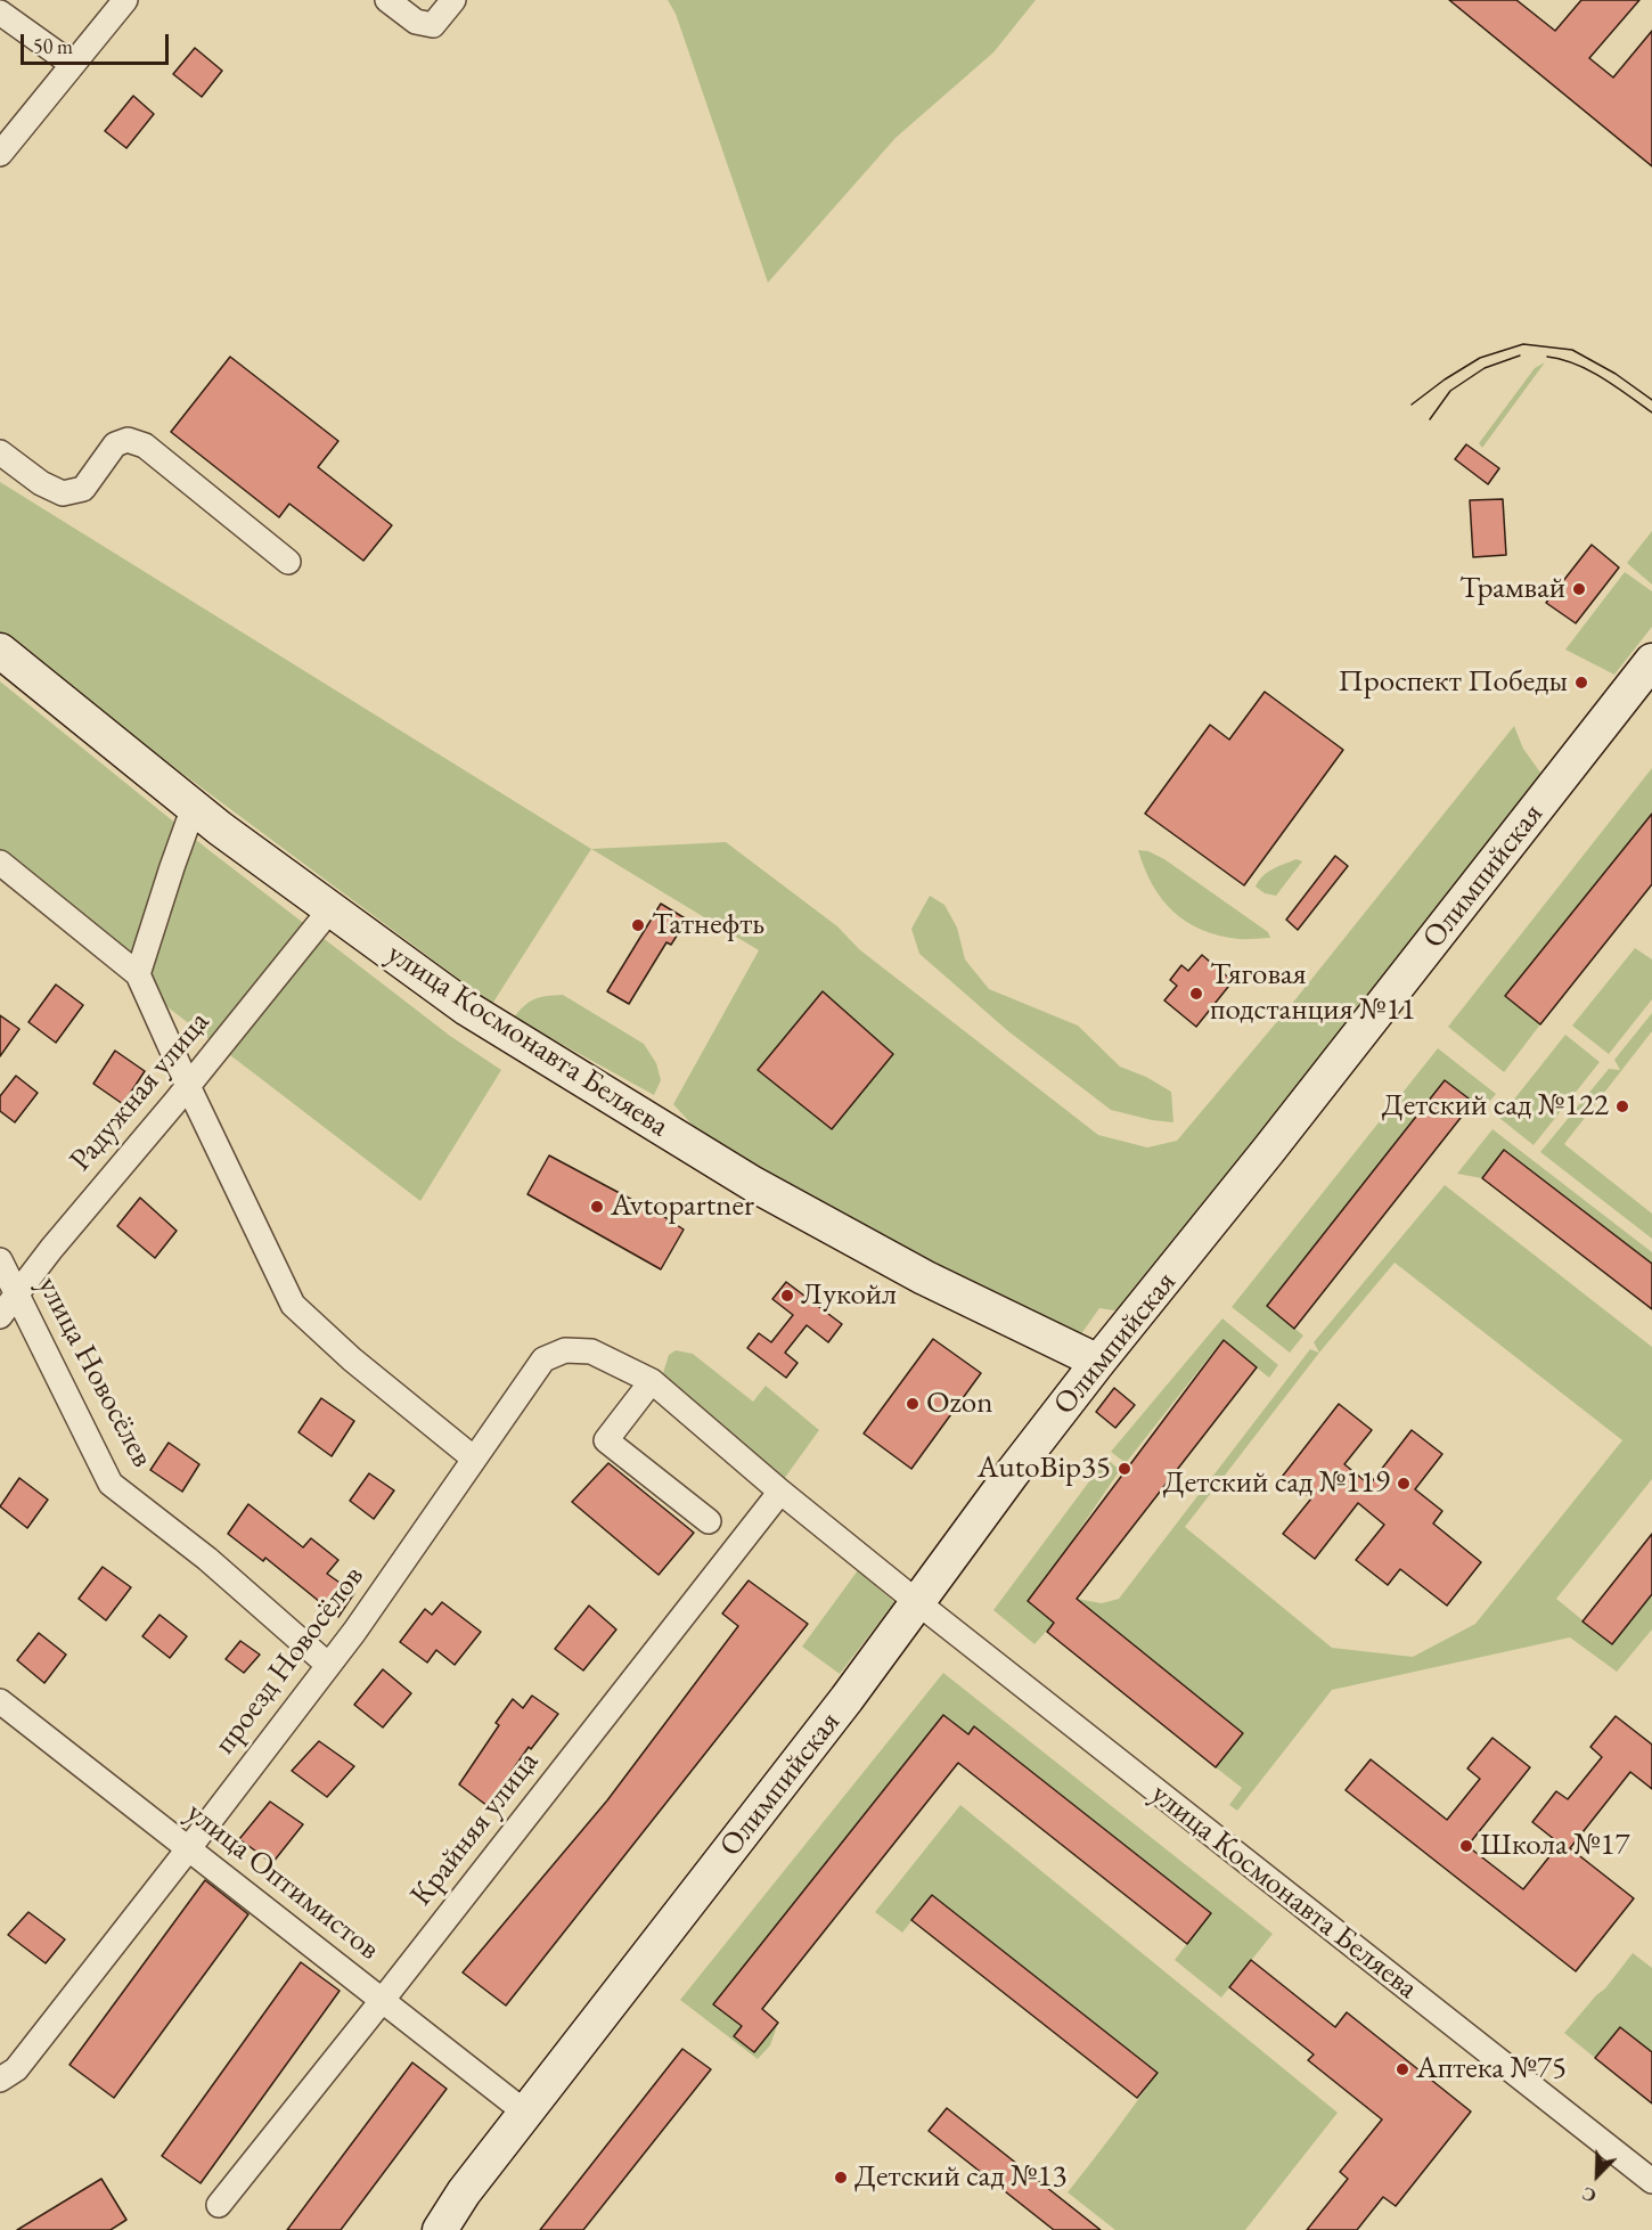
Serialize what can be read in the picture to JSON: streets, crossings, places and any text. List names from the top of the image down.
{
  "streets": {
    "main road": ["Олимпийская", "улица Космонавта Беляева"],
    "street": [
      "Радужная улица",
      "улица Новосёлев",
      "проезд Новосёлов",
      "Крайняя улица",
      "улица Оптимистов"
    ]
  },
  "crossings": [
    ["Олимпийская", "улица Космонавта Беляева"],
    ["Олимпийская", "улица Оптимистов"],
    ["улица Космонавта Беляева", "Радужная улица"],
    ["улица Космонавта Беляева", "проезд Новосёлов"],
    ["улица Космонавта Беляева", "Крайняя улица"],
    ["Радужная улица", "улица Новосёлев"],
    ["улица Новосёлев", "проезд Новосёлов"],
    ["проезд Новосёлов", "Крайняя улица"],
    ["проезд Новосёлов", "улица Оптимистов"],
    ["Крайняя улица", "улица Оптимистов"]
  ],
  "places": [
    "Трамвай",
    "Проспект Победы",
    "Татнефть",
    "Тяговая подстанция №11",
    "Детский сад №122",
    "Avtopartner",
    "Лукойл",
    "Ozon",
    "AutoBip35",
    "Детский сад №119",
    "Школа №17",
    "Аптека №75",
    "Детский сад №13"
  ],
  "scale_bar": "50 m",
  "north": "bottom left"
}
